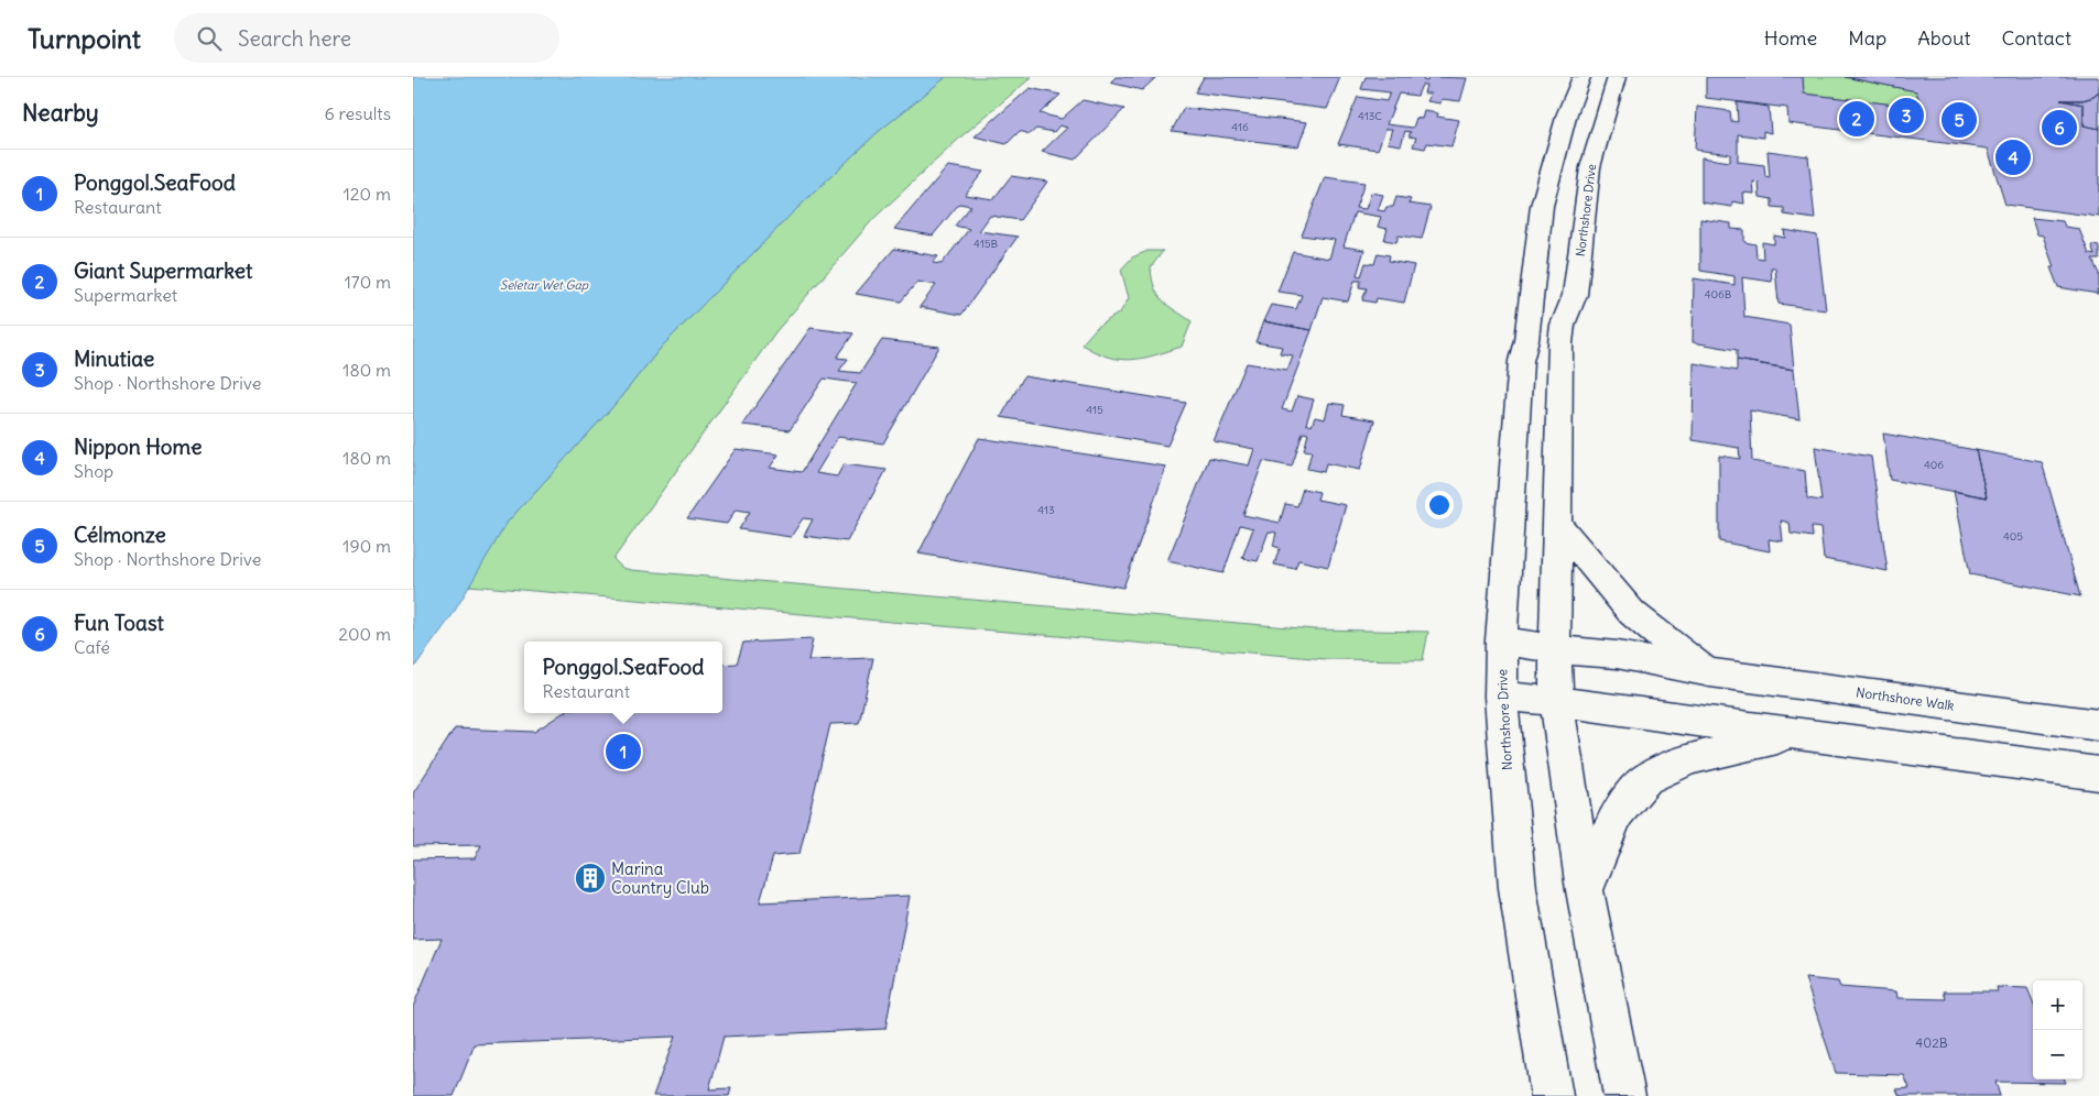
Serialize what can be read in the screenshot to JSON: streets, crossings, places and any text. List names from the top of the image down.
{
  "streets": {
    "street": ["Northshore Drive", "Northshore Walk"]
  },
  "crossings": [
    ["Northshore Drive", "Northshore Walk"]
  ],
  "water": ["Seletar Wet Gap"],
  "places": {
    "building": ["Marina Country Club"]
  },
  "house_numbers": [
    "413C",
    "416",
    "415B",
    "406B",
    "415",
    "406",
    "413",
    "405",
    "402B"
  ],
  "page": {
    "header": "Turnpoint",
    "search": "Search here",
    "nav": [
      "Home",
      "Map",
      "About",
      "Contact"
    ],
    "heading": ["Nearby", "6 results"],
    "pins": [
      "3",
      "2",
      "5",
      "6",
      "4",
      "1"
    ],
    "list": [
      {
        "mark": "1",
        "name": "Ponggol.SeaFood",
        "note": "Restaurant",
        "value": "120 m"
      },
      {
        "mark": "2",
        "name": "Giant Supermarket",
        "note": "Supermarket",
        "value": "170 m"
      },
      {
        "mark": "3",
        "name": "Minutiae",
        "note": "Shop · Northshore Drive",
        "value": "180 m"
      },
      {
        "mark": "4",
        "name": "Nippon Home",
        "note": "Shop",
        "value": "180 m"
      },
      {
        "mark": "5",
        "name": "Célmonze",
        "note": "Shop · Northshore Drive",
        "value": "190 m"
      },
      {
        "mark": "6",
        "name": "Fun Toast",
        "note": "Café",
        "value": "200 m"
      }
    ],
    "popup": ["Ponggol.SeaFood", "Restaurant"],
    "map_buttons": ["+", "−"]
  }
}
